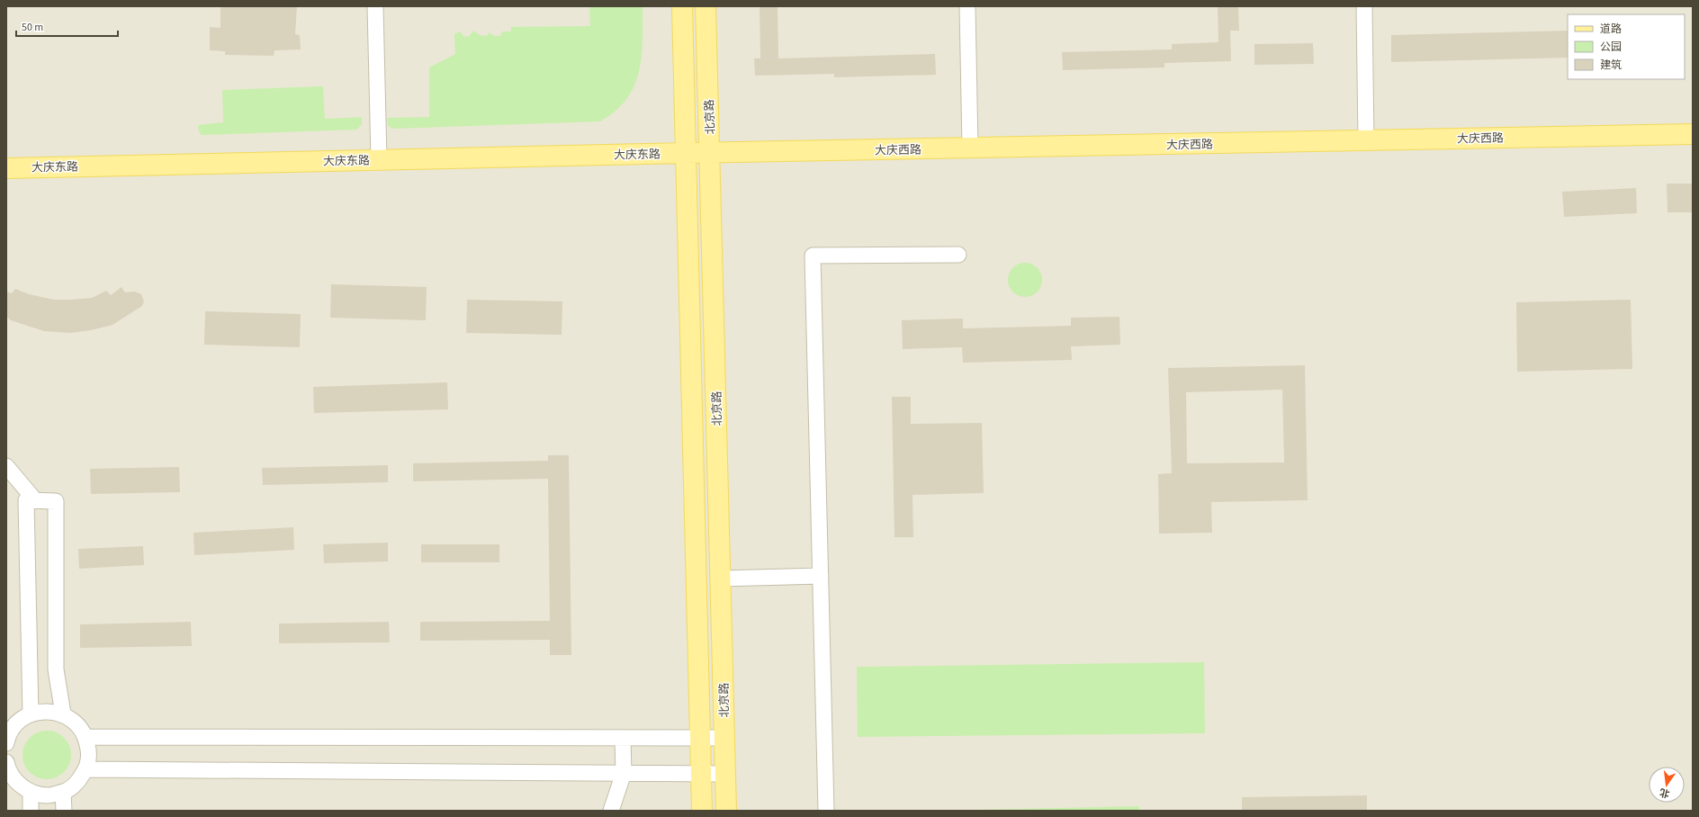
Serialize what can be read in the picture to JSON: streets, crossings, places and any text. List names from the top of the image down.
{
  "streets": {
    "main road": ["北京路", "大庆西路", "大庆东路"]
  },
  "crossings": [
    ["北京路", "大庆西路"],
    ["北京路", "大庆东路"],
    ["大庆西路", "大庆东路"]
  ],
  "legend": ["道路", "公园", "建筑"],
  "scale_bar": "50 m",
  "north": "bottom"
}
